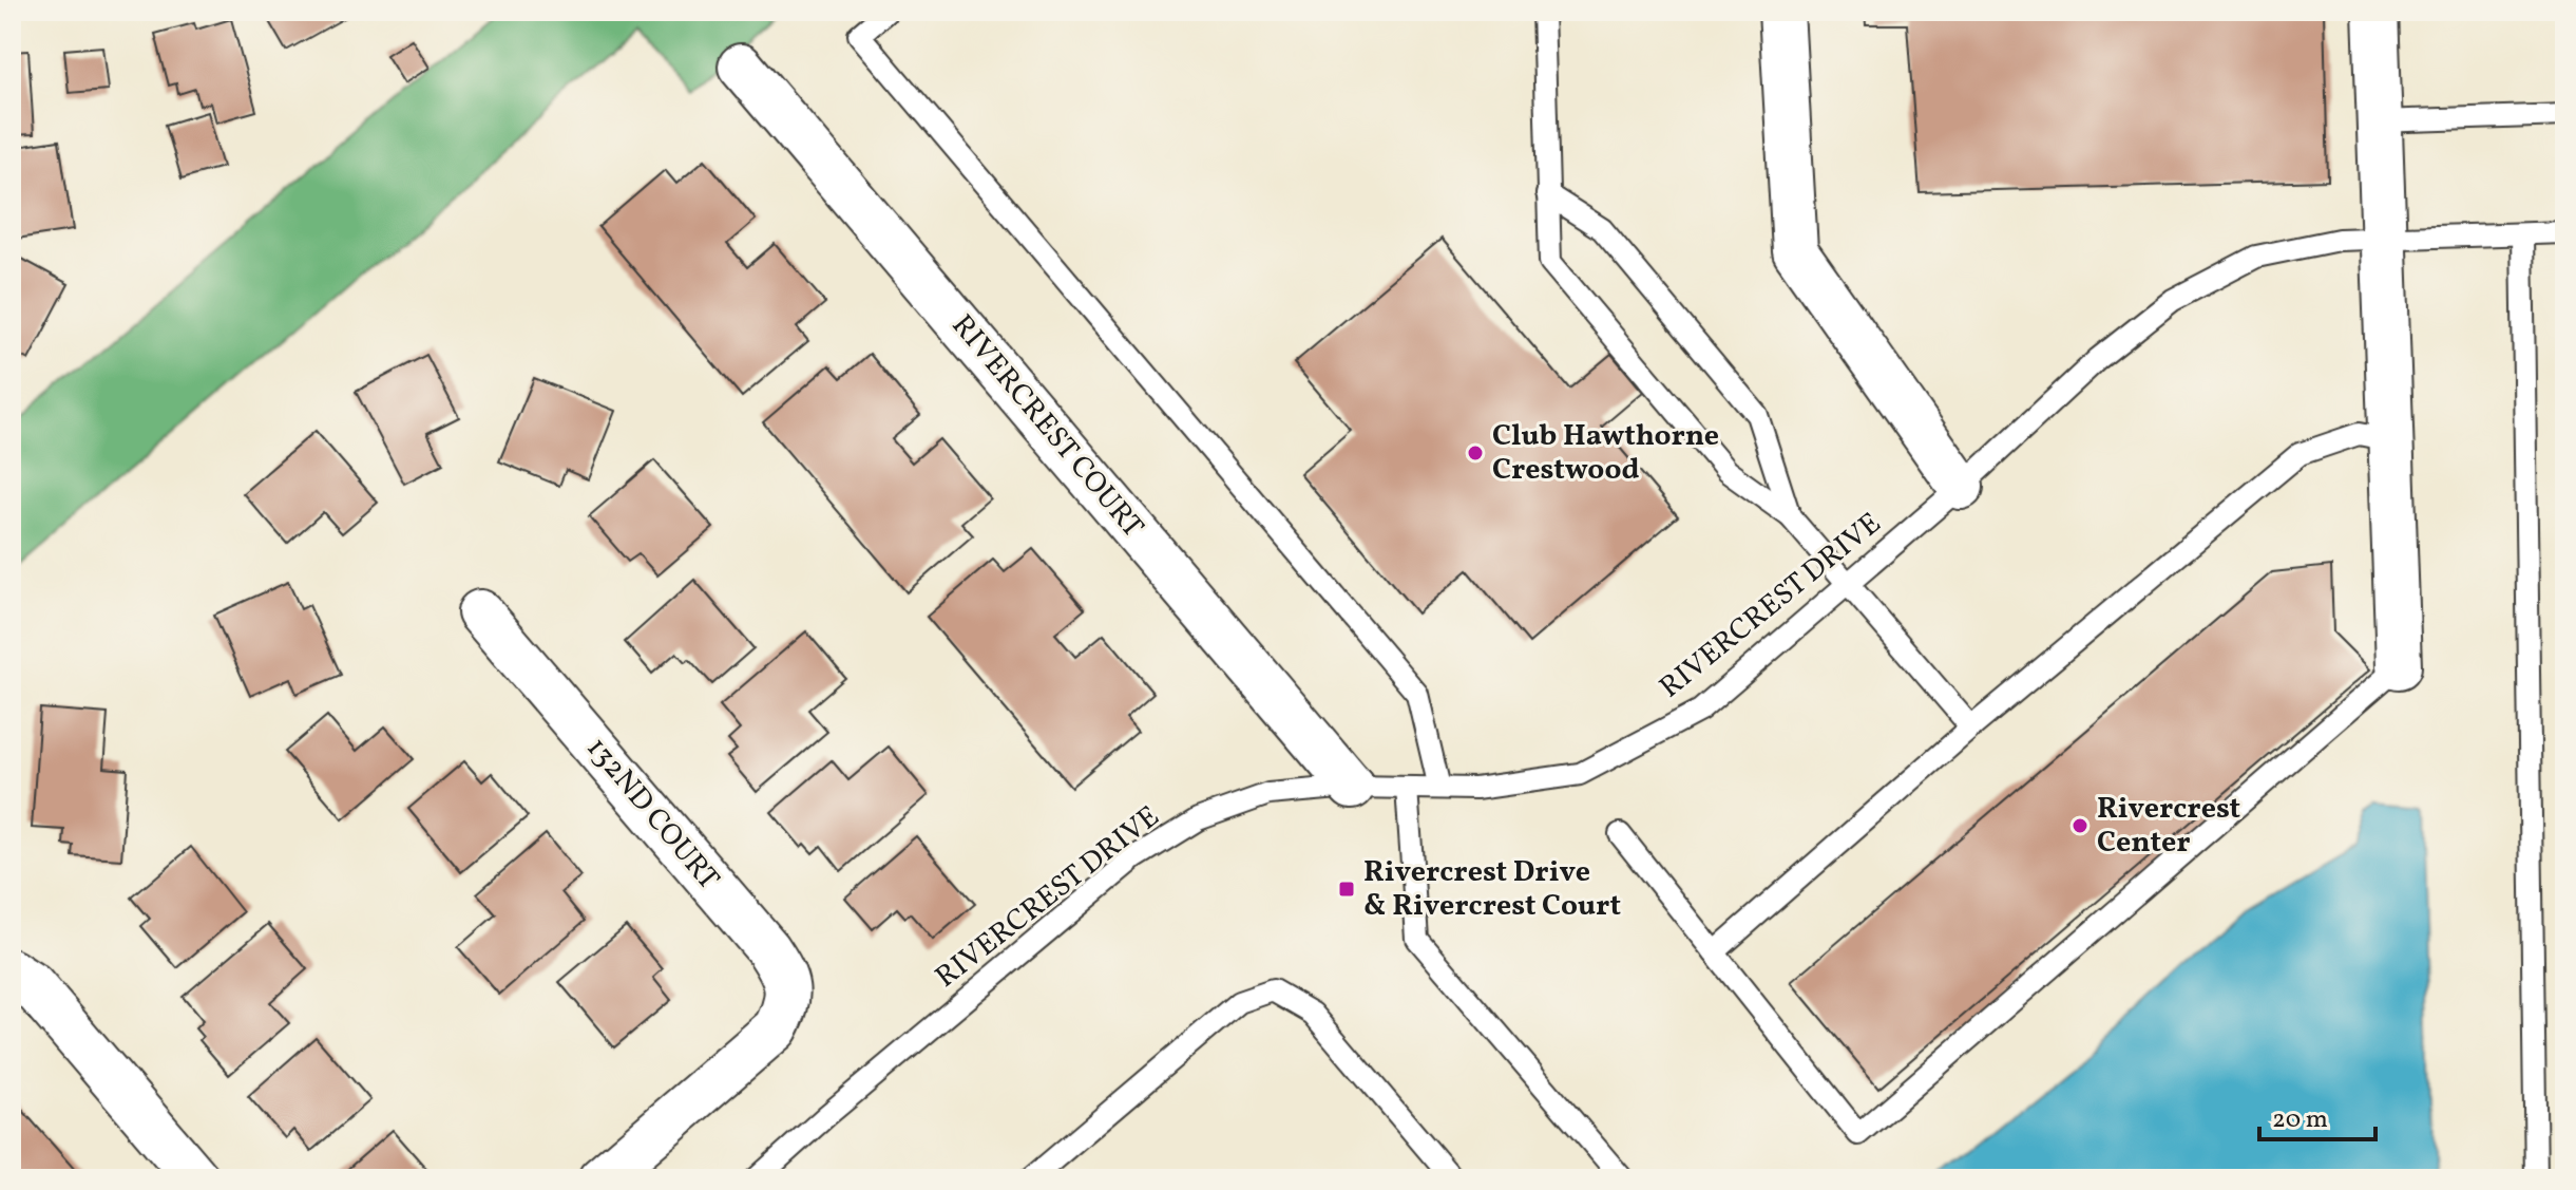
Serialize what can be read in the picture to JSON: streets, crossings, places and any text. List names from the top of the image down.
{
  "streets": {
    "street": ["RIVERCREST COURT", "132ND COURT"],
    "lane": ["RIVERCREST DRIVE"]
  },
  "crossings": [
    ["RIVERCREST COURT", "RIVERCREST DRIVE"]
  ],
  "places": {
    "other": ["Club Hawthorne Crestwood", "Rivercrest Center"],
    "transit": ["Rivercrest Drive & Rivercrest Court"]
  },
  "scale_bar": "20 m"
}
